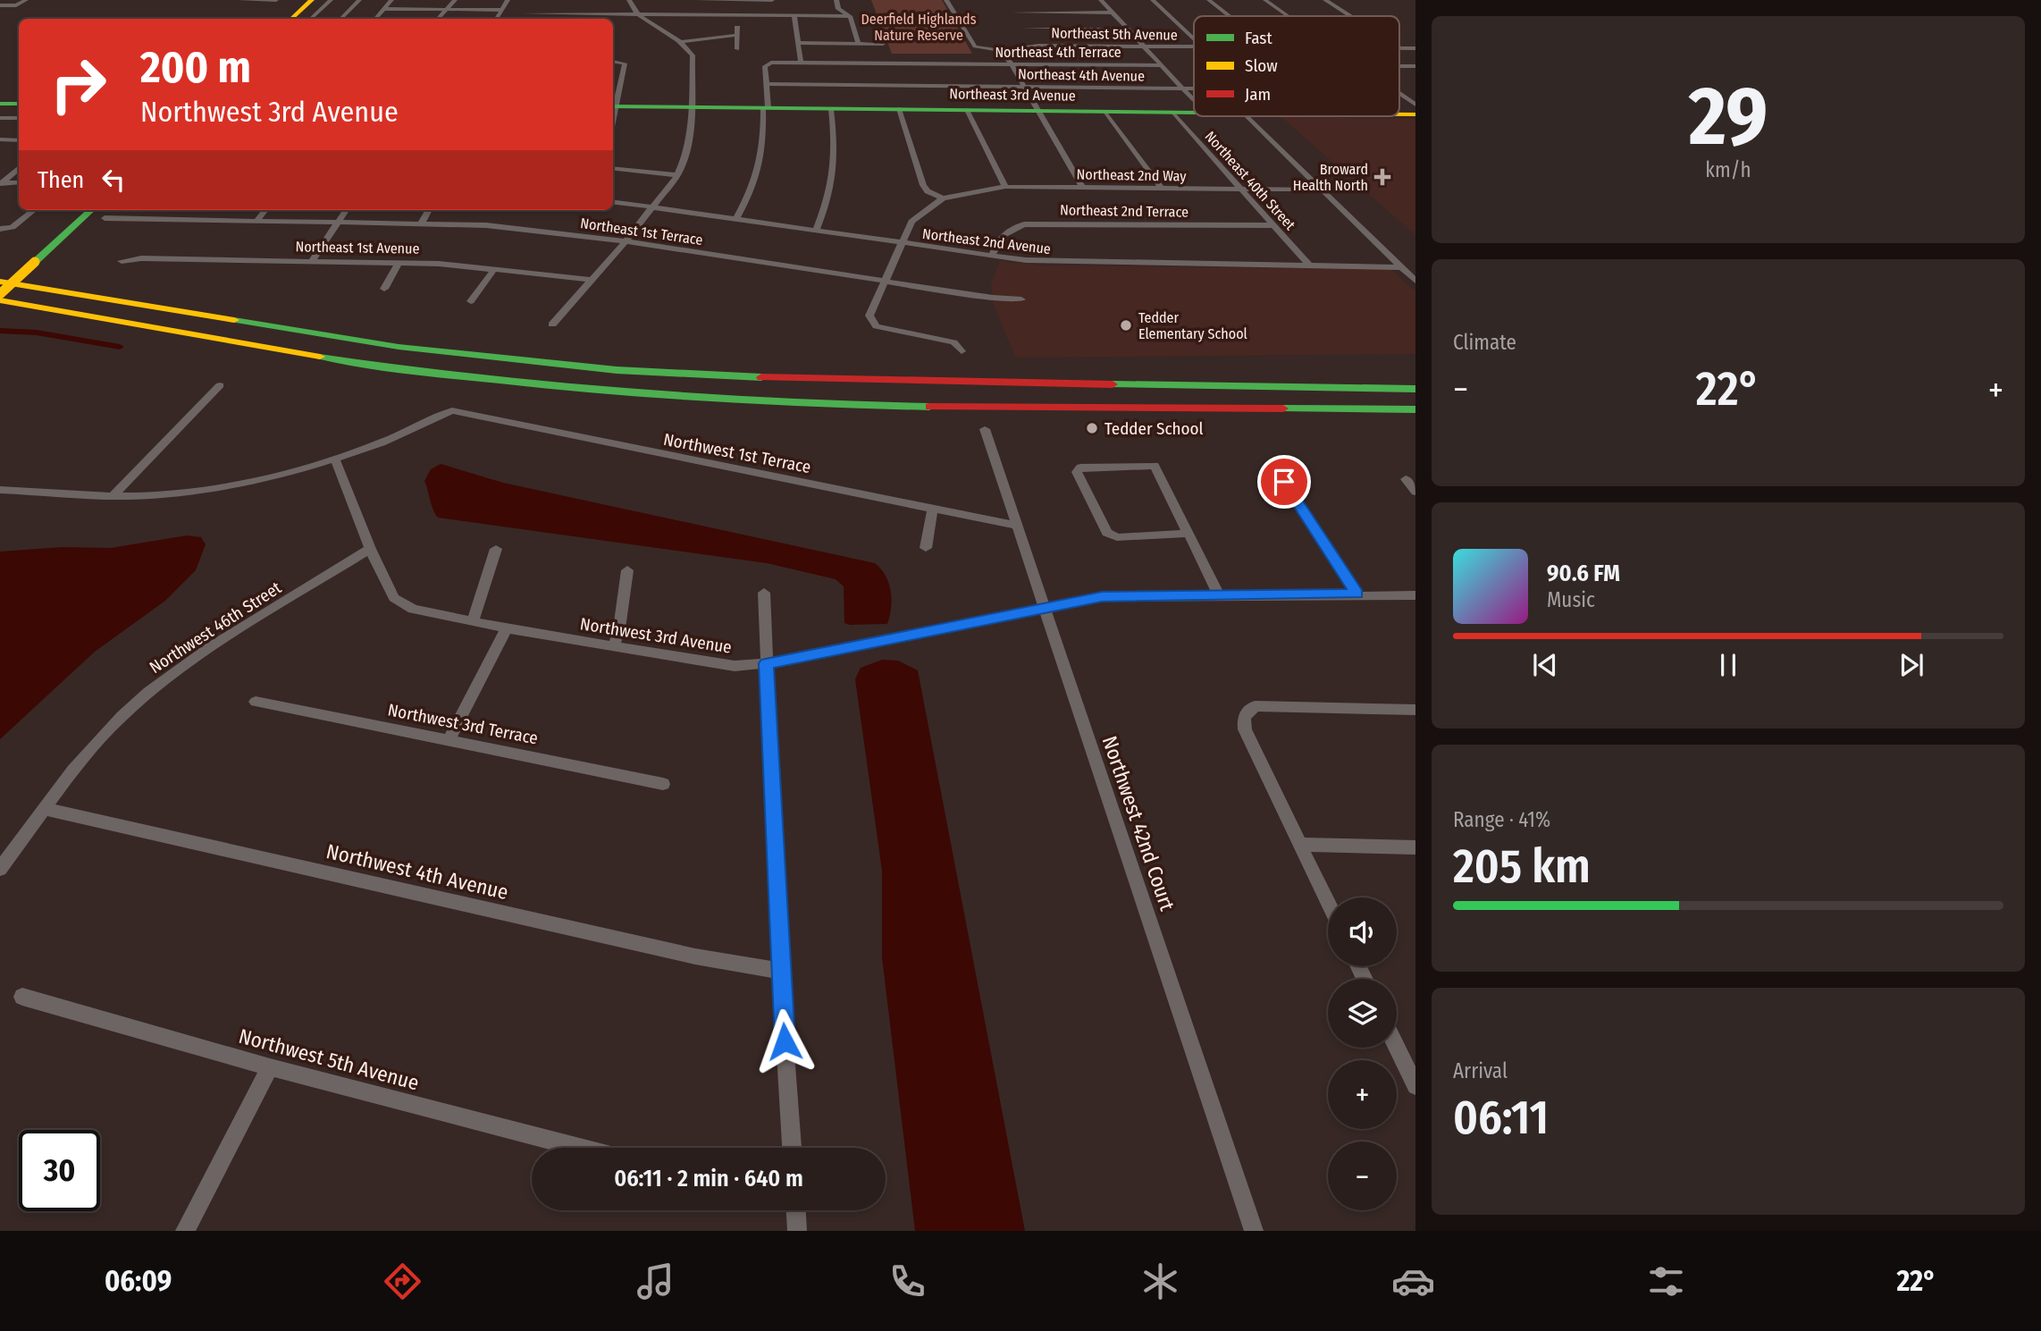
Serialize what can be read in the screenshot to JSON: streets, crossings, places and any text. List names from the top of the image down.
{
  "streets": {
    "main road": ["Northeast 3rd Avenue"],
    "street": [
      "Northeast 5th Avenue",
      "Northeast 4th Terrace",
      "Northeast 4th Avenue",
      "Northeast 2nd Way",
      "Northeast 40th Street",
      "Northeast 2nd Terrace",
      "Northeast 1st Terrace",
      "Northeast 2nd Avenue",
      "Northeast 1st Avenue",
      "Northwest 1st Terrace",
      "Northwest 46th Street",
      "Northwest 3rd Avenue",
      "Northwest 3rd Terrace",
      "Northwest 42nd Court",
      "Northwest 4th Avenue",
      "Northwest 5th Avenue"
    ]
  },
  "crossings": [
    ["Northeast 5th Avenue", "Northeast 40th Street"],
    ["Northeast 4th Terrace", "Northeast 4th Avenue"],
    ["Northeast 4th Terrace", "Northeast 40th Street"],
    ["Northeast 4th Avenue", "Northeast 40th Street"],
    ["Northeast 3rd Avenue", "Northeast 40th Street"],
    ["Northeast 2nd Way", "Northeast 40th Street"],
    ["Northeast 40th Street", "Northeast 2nd Terrace"],
    ["Northeast 40th Street", "Northeast 2nd Avenue"],
    ["Northeast 2nd Terrace", "Northeast 2nd Avenue"],
    ["Northwest 1st Terrace", "Northwest 3rd Avenue"],
    ["Northwest 1st Terrace", "Northwest 42nd Court"],
    ["Northwest 46th Street", "Northwest 3rd Avenue"],
    ["Northwest 46th Street", "Northwest 4th Avenue"],
    ["Northwest 3rd Avenue", "Northwest 42nd Court"]
  ],
  "parks": ["Deerfield Highlands Nature Reserve"],
  "places": {
    "health": ["Broward Health North"],
    "other": ["Tedder Elementary School", "Tedder School"]
  },
  "legend": ["Fast", "Slow", "Jam"],
  "page": {
    "tile": [
      ["29", "km/h"],
      "Climate",
      ["Range · 41%", "205 km"],
      ["Arrival", "06:11"]
    ],
    "turn": ["200 m", "Northwest 3rd Avenue"],
    "then": "Then",
    "heat": ["−", "22°", "+"],
    "song": ["90.6 FM", "Music"],
    "map_buttons": ["+", "−"],
    "limit": "30",
    "trip": "06:11 · 2 min · 640 m",
    "tabs": ["06:09", "22°"]
  }
}
